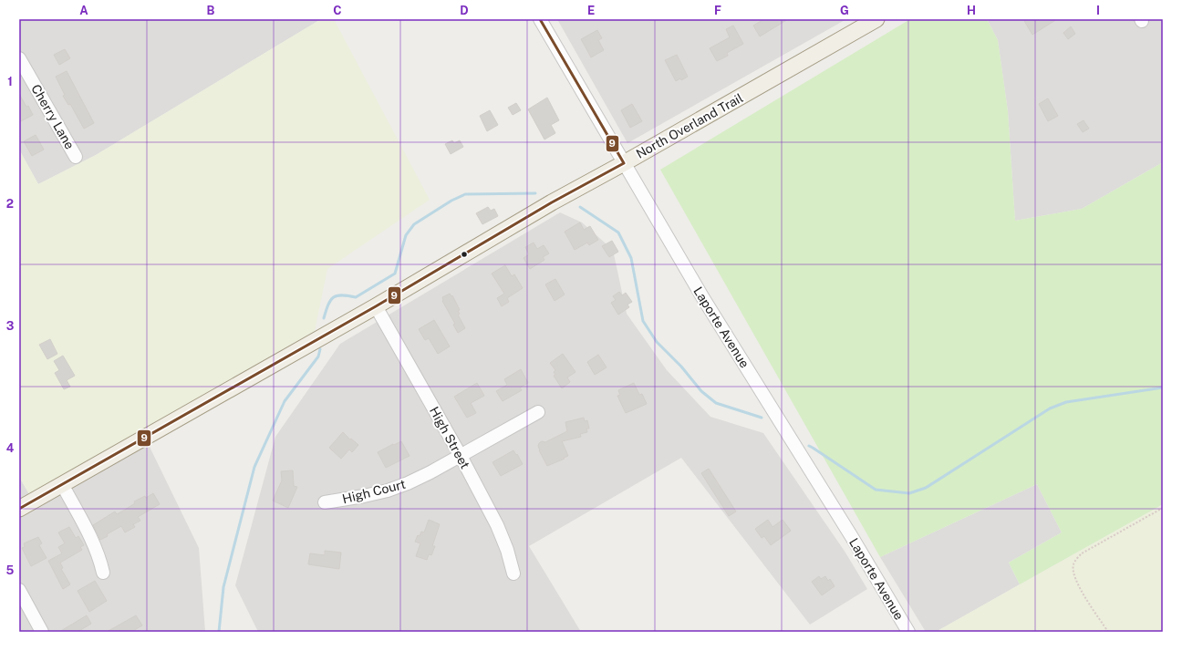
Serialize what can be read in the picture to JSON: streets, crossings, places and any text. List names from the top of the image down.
{
  "streets": {
    "main road": ["North Overland Trail"],
    "street": [
      "Cherry Lane",
      "Laporte Avenue",
      "High Street",
      "High Court"
    ]
  },
  "crossings": [
    ["North Overland Trail", "Laporte Avenue"],
    ["North Overland Trail", "High Street"],
    ["High Street", "High Court"]
  ],
  "lines": ["transit line 9"],
  "grid": {
    "columns": [
      "A",
      "B",
      "C",
      "D",
      "E",
      "F",
      "G",
      "H",
      "I"
    ],
    "rows": [
      "1",
      "2",
      "3",
      "4",
      "5"
    ]
  }
}
